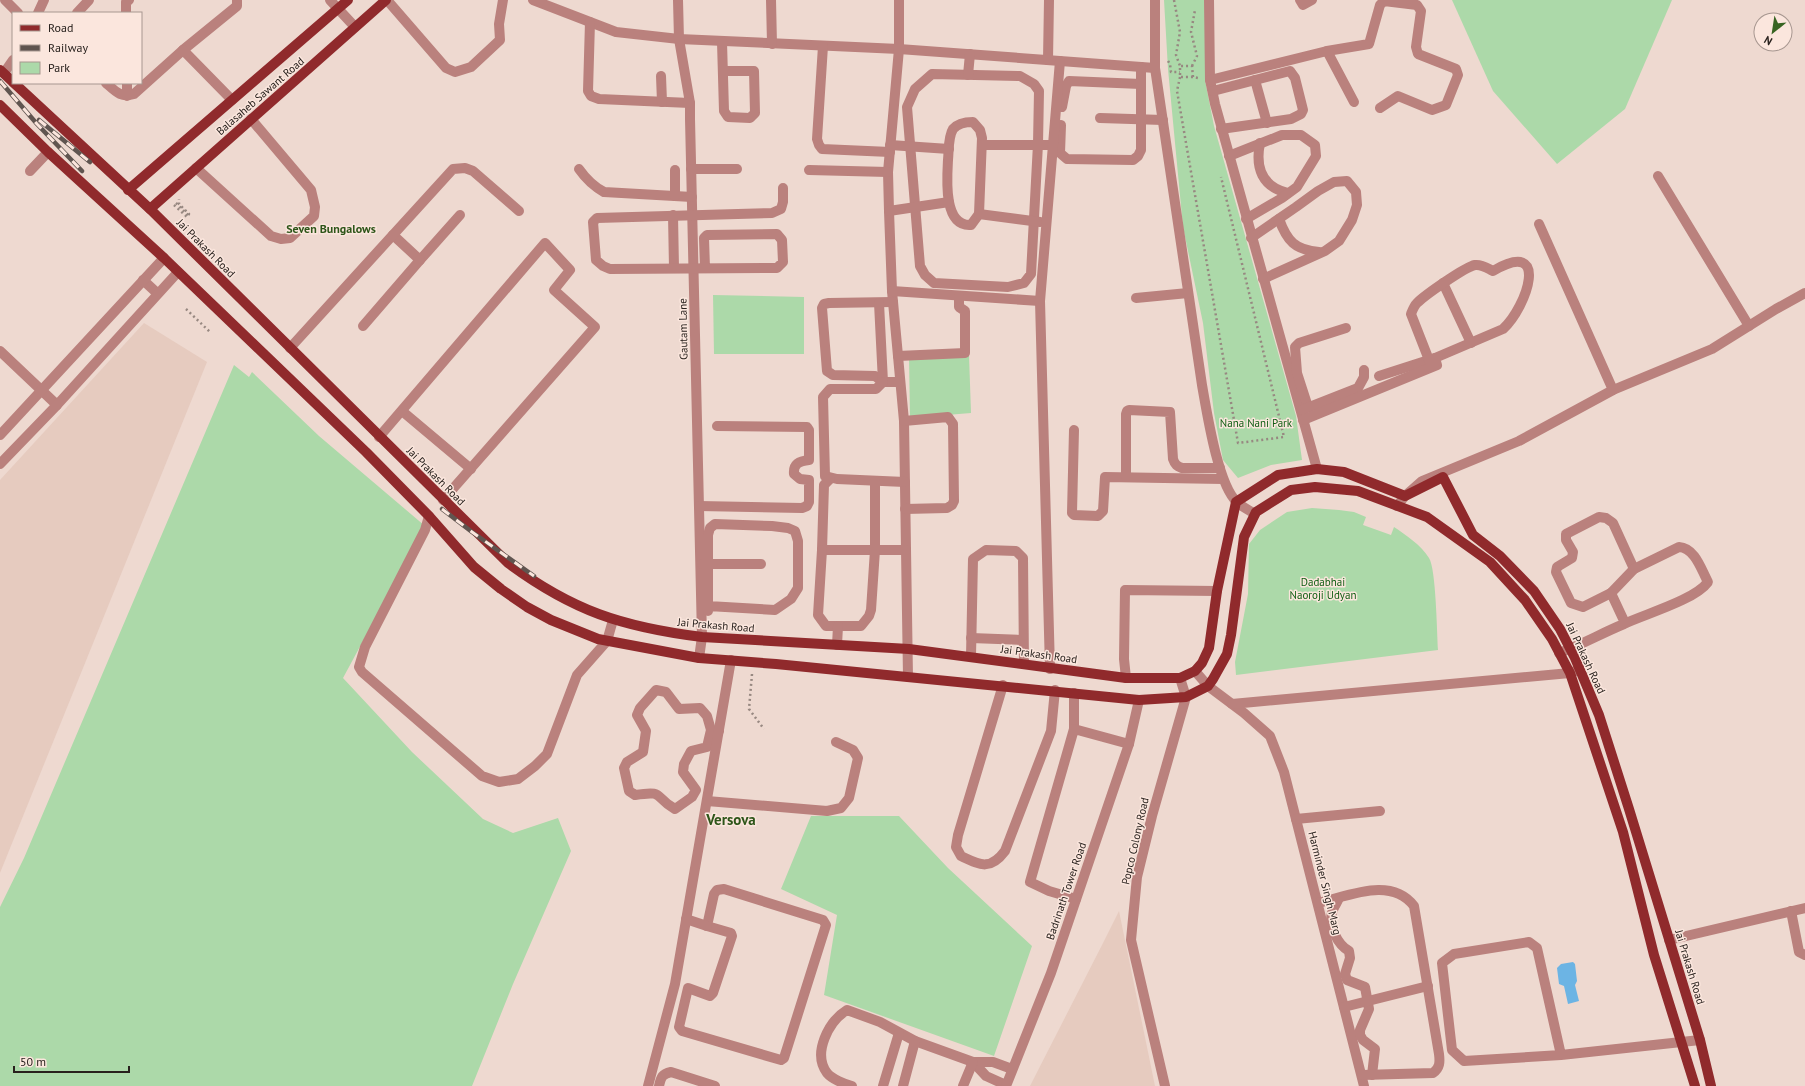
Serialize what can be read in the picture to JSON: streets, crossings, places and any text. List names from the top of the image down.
{
  "streets": {
    "main road": ["Balasaheb Sawant Road", "Jai Prakash Road"],
    "street": [
      "Gautam Lane",
      "Popco Colony Road",
      "Harminder Singh Marg",
      "Badrinath Tower Road"
    ]
  },
  "crossings": [
    ["Balasaheb Sawant Road", "Jai Prakash Road"],
    ["Jai Prakash Road", "Gautam Lane"],
    ["Jai Prakash Road", "Harminder Singh Marg"]
  ],
  "districts": ["Seven Bungalows", "Versova"],
  "parks": ["Nana Nani Park", "Dadabhai Naoroji Udyan"],
  "legend": ["Road", "Railway", "Park"],
  "scale_bar": "50 m",
  "north": "bottom left"
}
